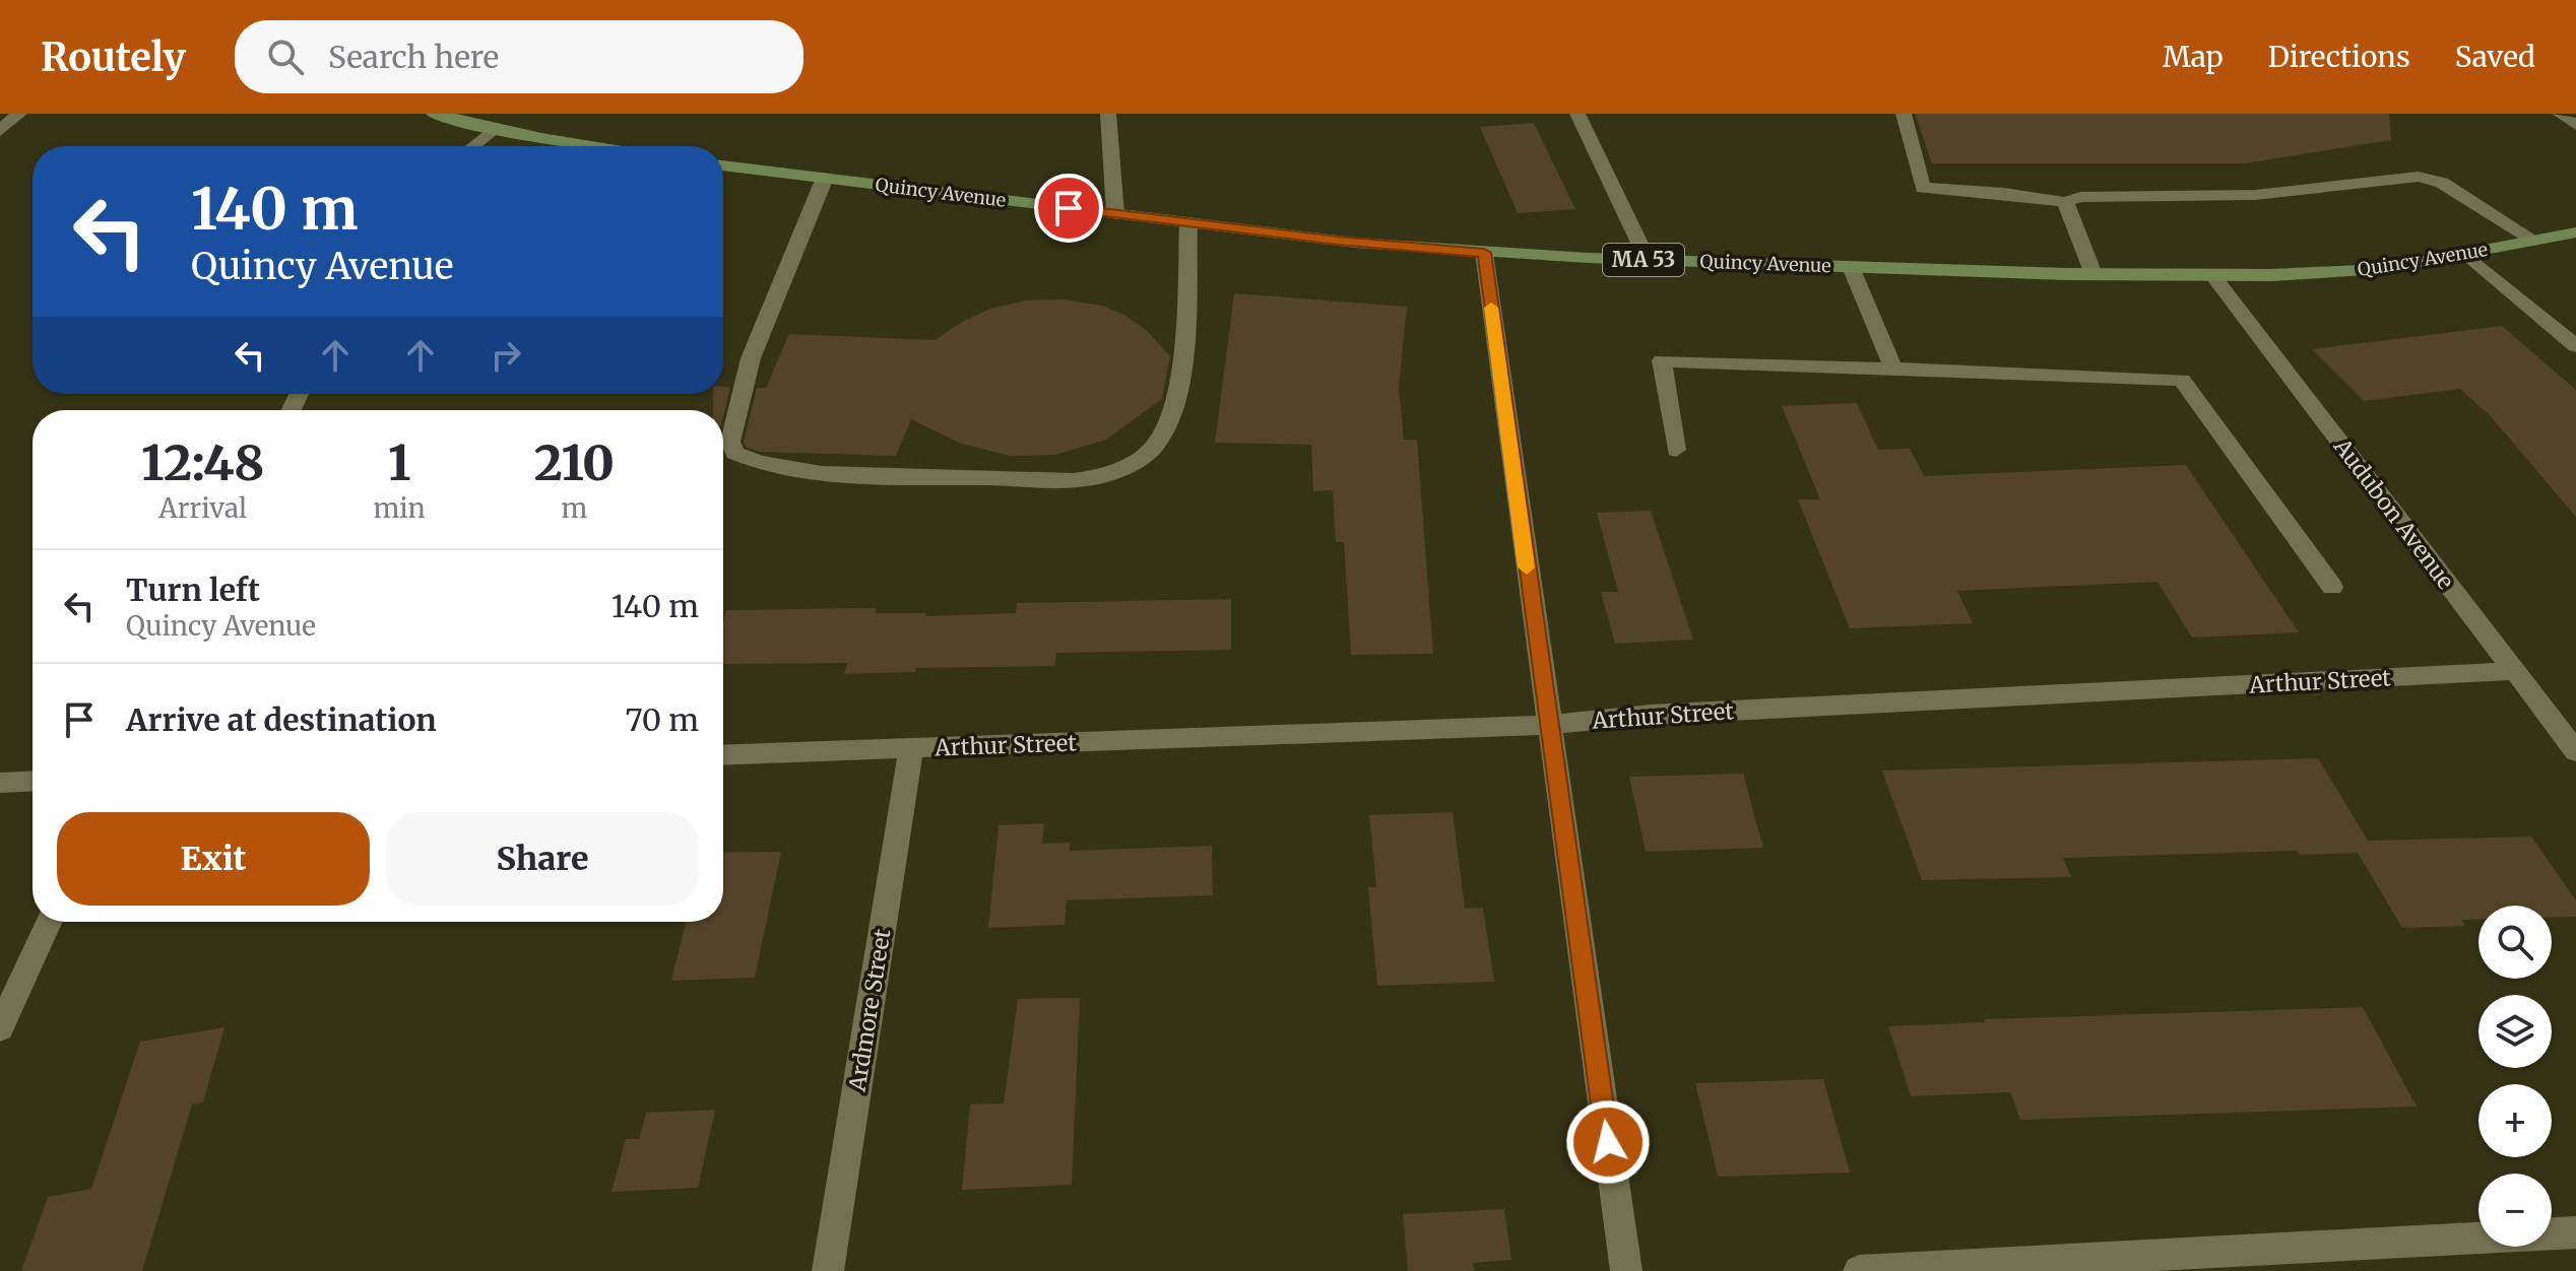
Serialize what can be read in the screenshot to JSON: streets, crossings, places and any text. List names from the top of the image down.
{
  "streets": {
    "main road": ["Quincy Avenue", "MA 53"],
    "street": ["Audubon Avenue", "Arthur Street", "Ardmore Street"]
  },
  "crossings": [
    ["Quincy Avenue", "Audubon Avenue"],
    ["Audubon Avenue", "Arthur Street"],
    ["Arthur Street", "Ardmore Street"]
  ],
  "page": {
    "header": "Routely",
    "search": "Search here",
    "nav": ["Map", "Directions", "Saved"],
    "turn": ["140 m", "Quincy Avenue"],
    "eta": [
      "12:48",
      "Arrival",
      "1",
      "min",
      "210",
      "m"
    ],
    "list": [
      {
        "name": "Turn left",
        "note": "Quincy Avenue",
        "value": "140 m"
      },
      {
        "name": "Arrive at destination",
        "value": "70 m"
      }
    ],
    "buttons": ["Exit", "Share"],
    "map_buttons": ["+", "−"]
  }
}
